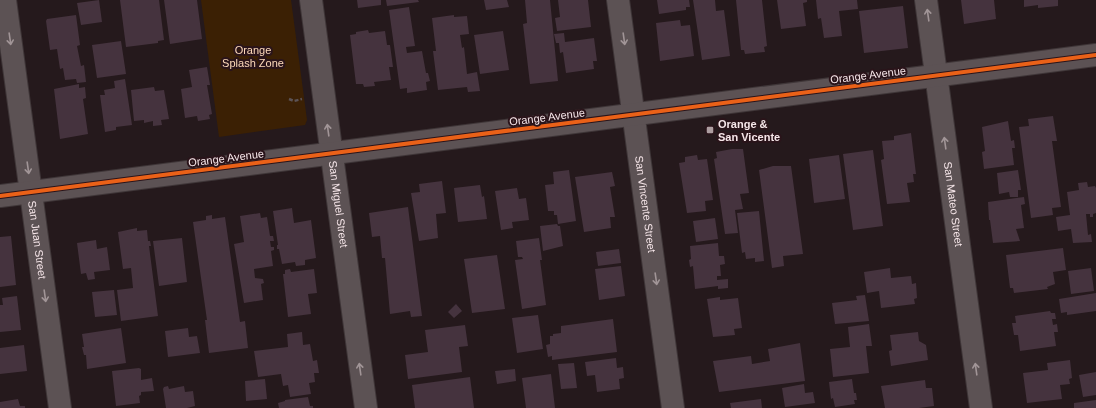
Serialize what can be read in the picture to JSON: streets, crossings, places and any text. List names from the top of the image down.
{
  "streets": {
    "street": [
      "Orange Avenue",
      "San Miguel Street",
      "San Vincente Street",
      "San Mateo Street",
      "San Juan Street"
    ]
  },
  "crossings": [
    ["Orange Avenue", "San Miguel Street"],
    ["Orange Avenue", "San Vincente Street"],
    ["Orange Avenue", "San Mateo Street"],
    ["Orange Avenue", "San Juan Street"]
  ],
  "one_way": [
    "San Miguel Street",
    "San Vincente Street",
    "San Mateo Street",
    "San Juan Street"
  ],
  "parks": ["Orange Splash Zone"],
  "places": {
    "transit": ["Orange & San Vicente"]
  }
}
